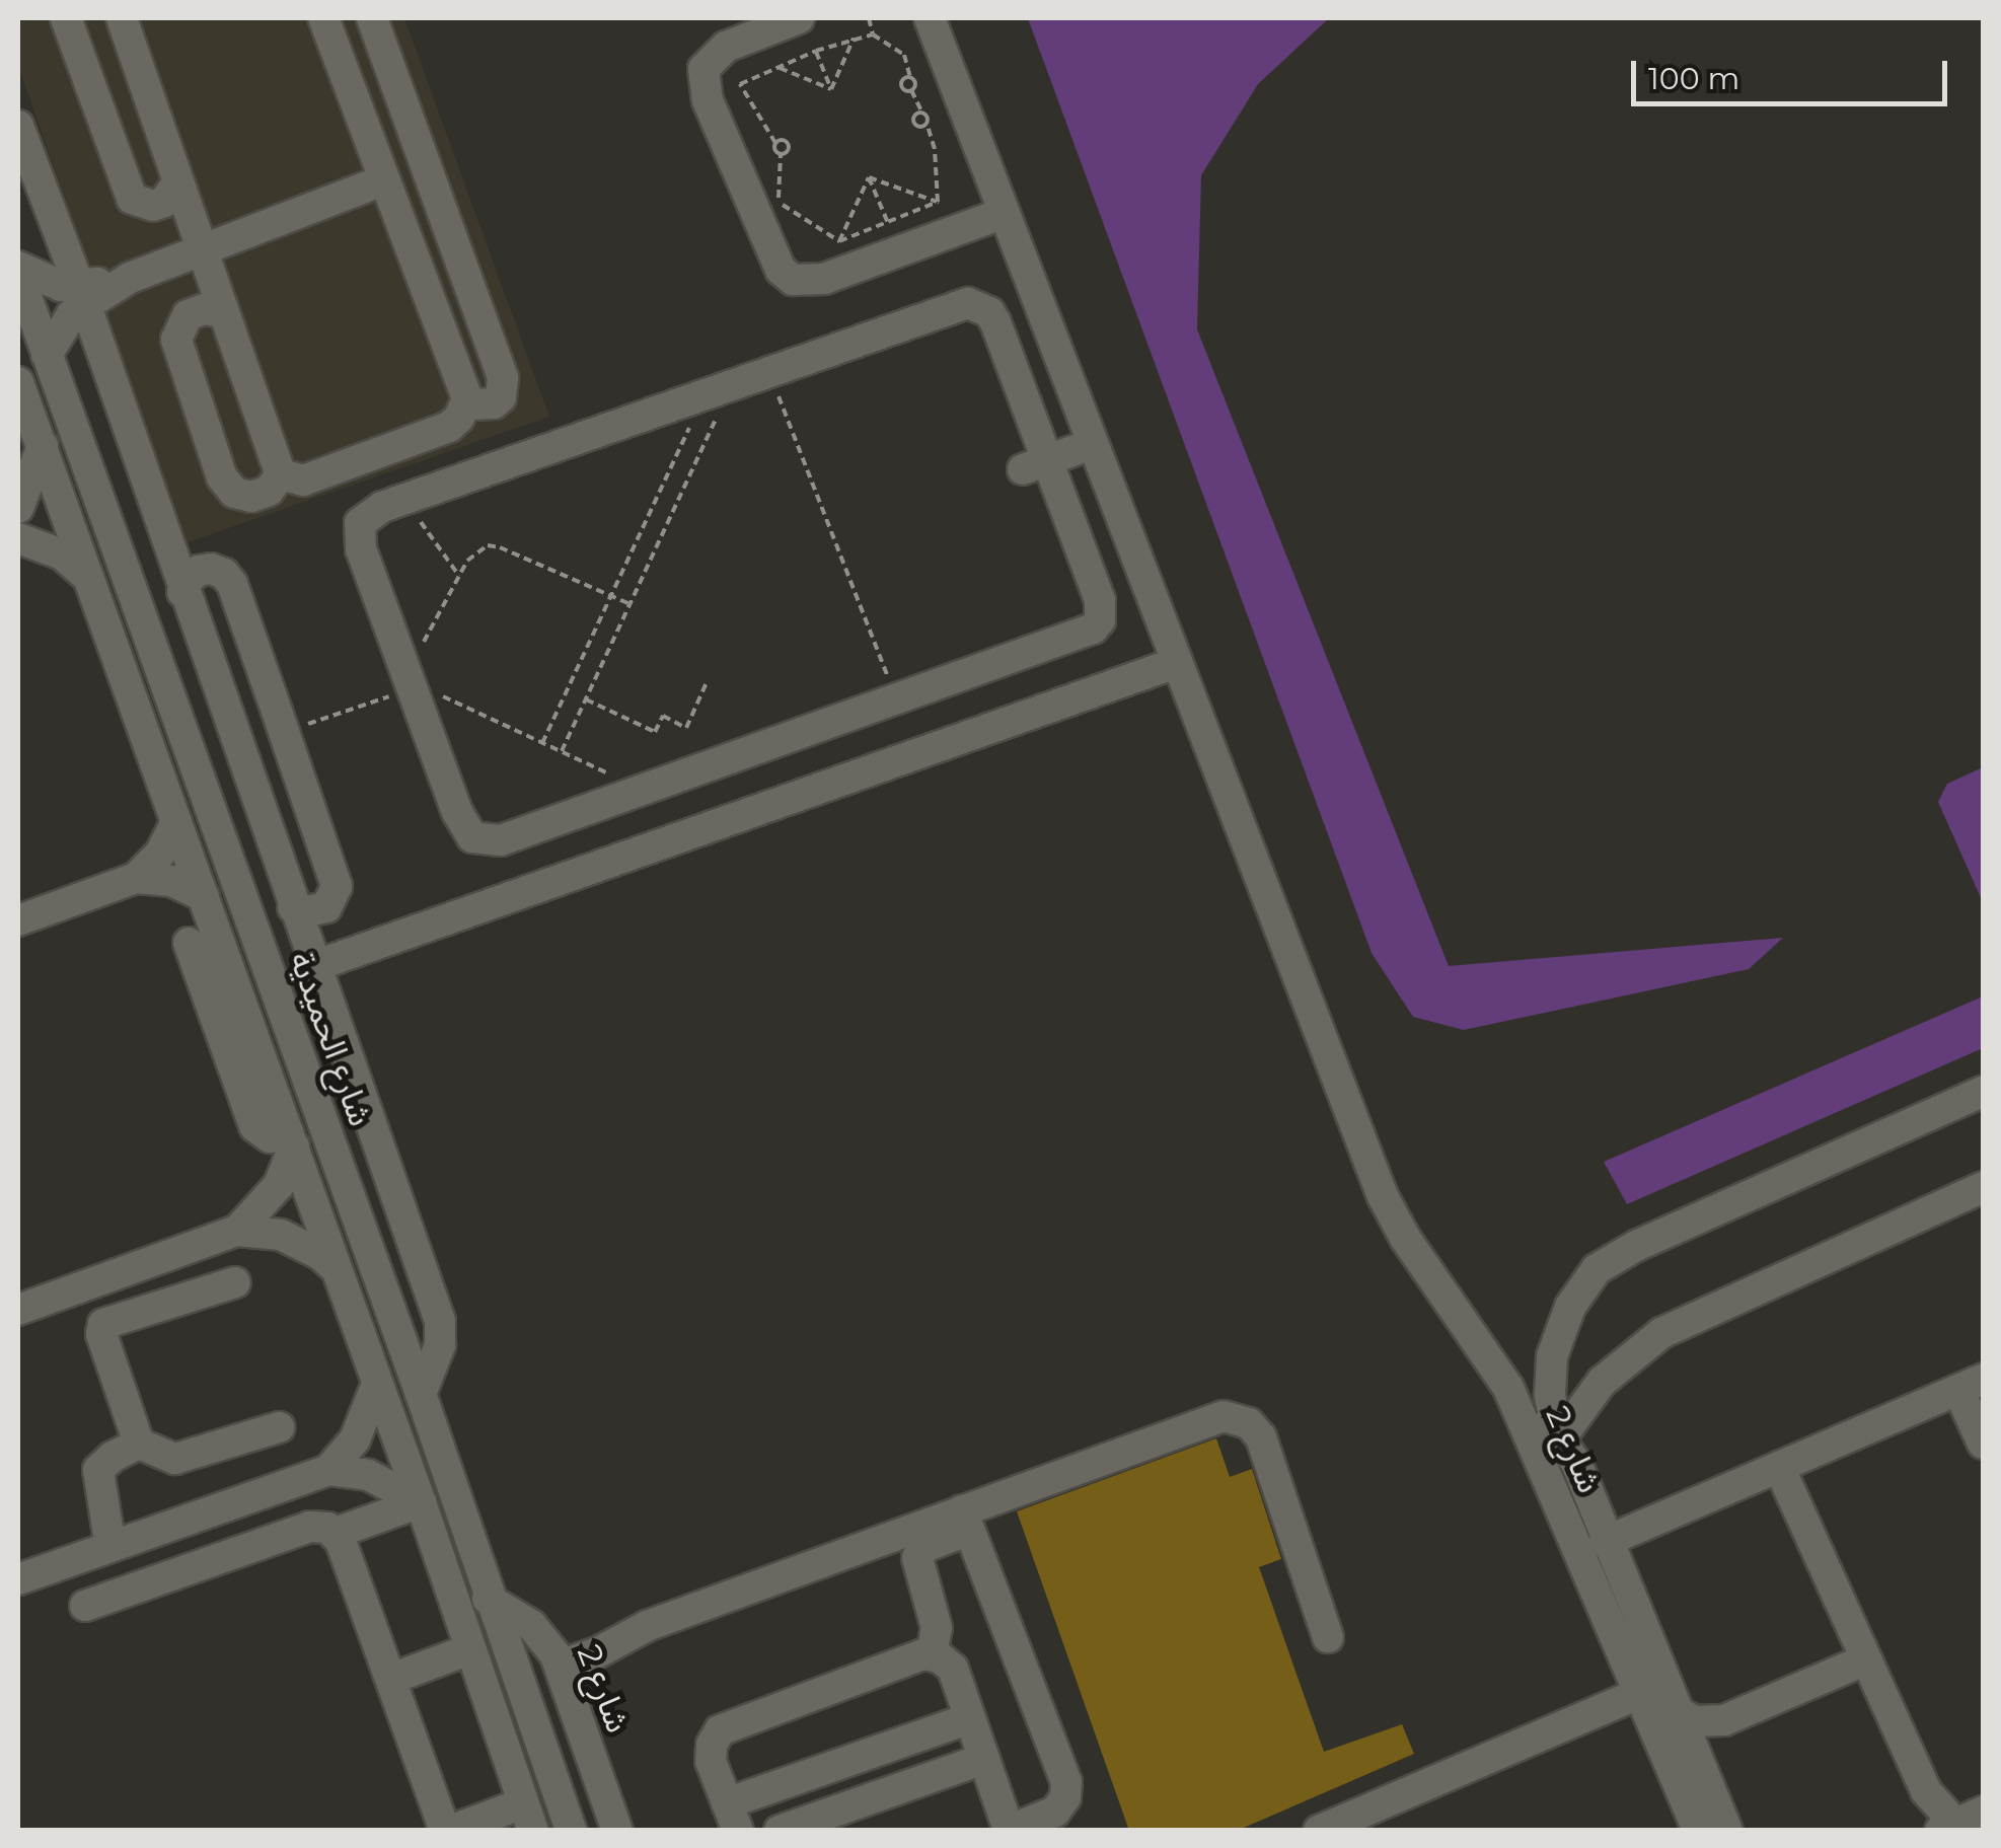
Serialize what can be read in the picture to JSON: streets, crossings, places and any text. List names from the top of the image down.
{
  "streets": {
    "street": ["شارع الحميدية", "شارع 2"]
  },
  "crossings": [
    ["شارع الحميدية", "شارع 2"]
  ],
  "scale_bar": "100 m"
}
